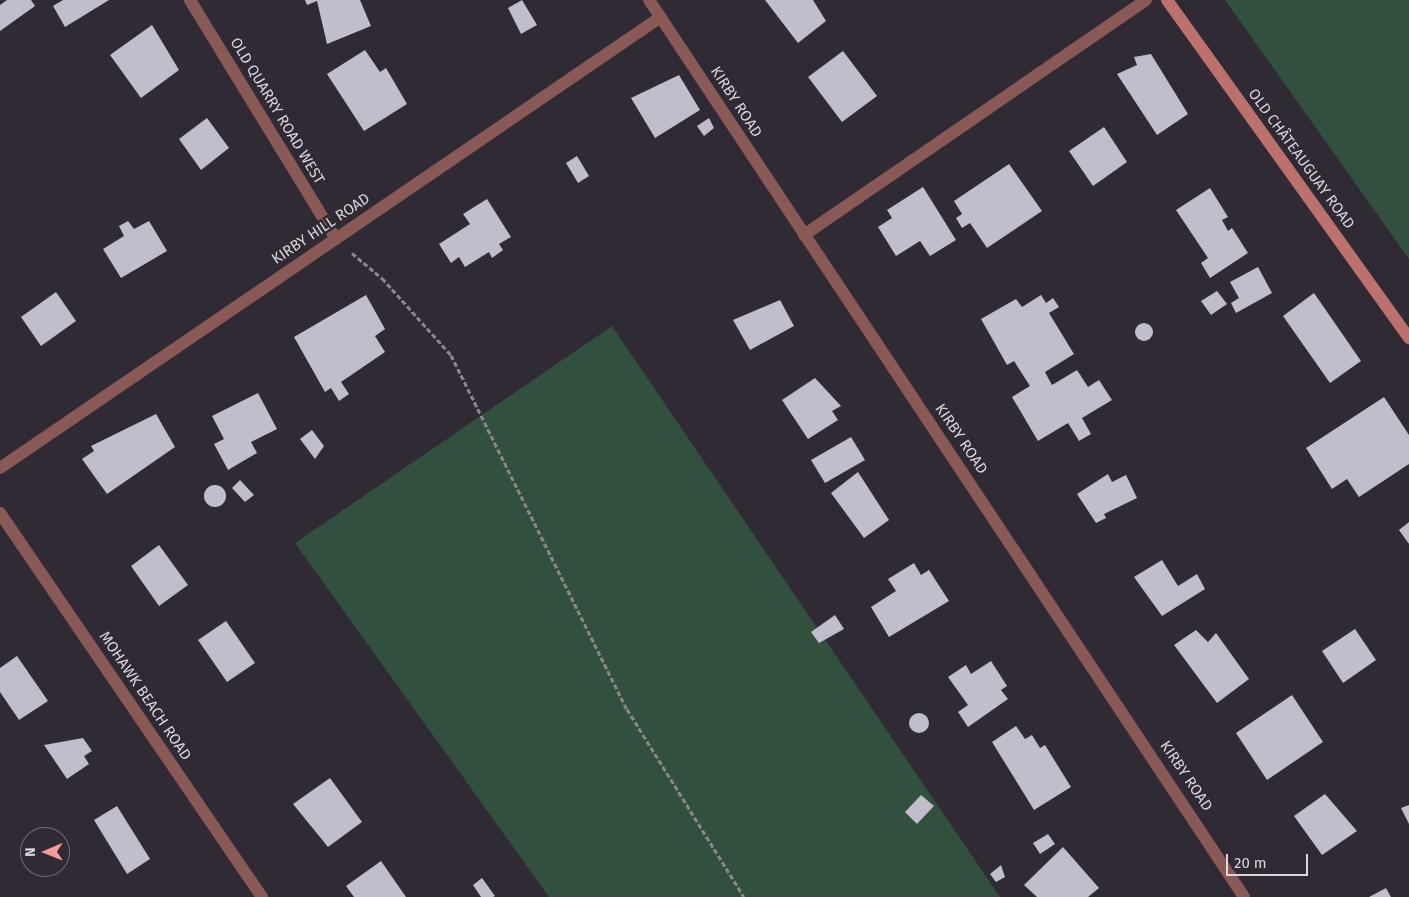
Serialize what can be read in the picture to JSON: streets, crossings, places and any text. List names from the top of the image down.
{
  "streets": {
    "street": [
      "KIRBY ROAD",
      "OLD QUARRY ROAD WEST",
      "OLD CHÂTEAUGUAY ROAD",
      "KIRBY HILL ROAD",
      "MOHAWK BEACH ROAD"
    ]
  },
  "crossings": [
    ["KIRBY ROAD", "KIRBY HILL ROAD"],
    ["OLD QUARRY ROAD WEST", "KIRBY HILL ROAD"]
  ],
  "scale_bar": "20 m",
  "north": "left"
}
